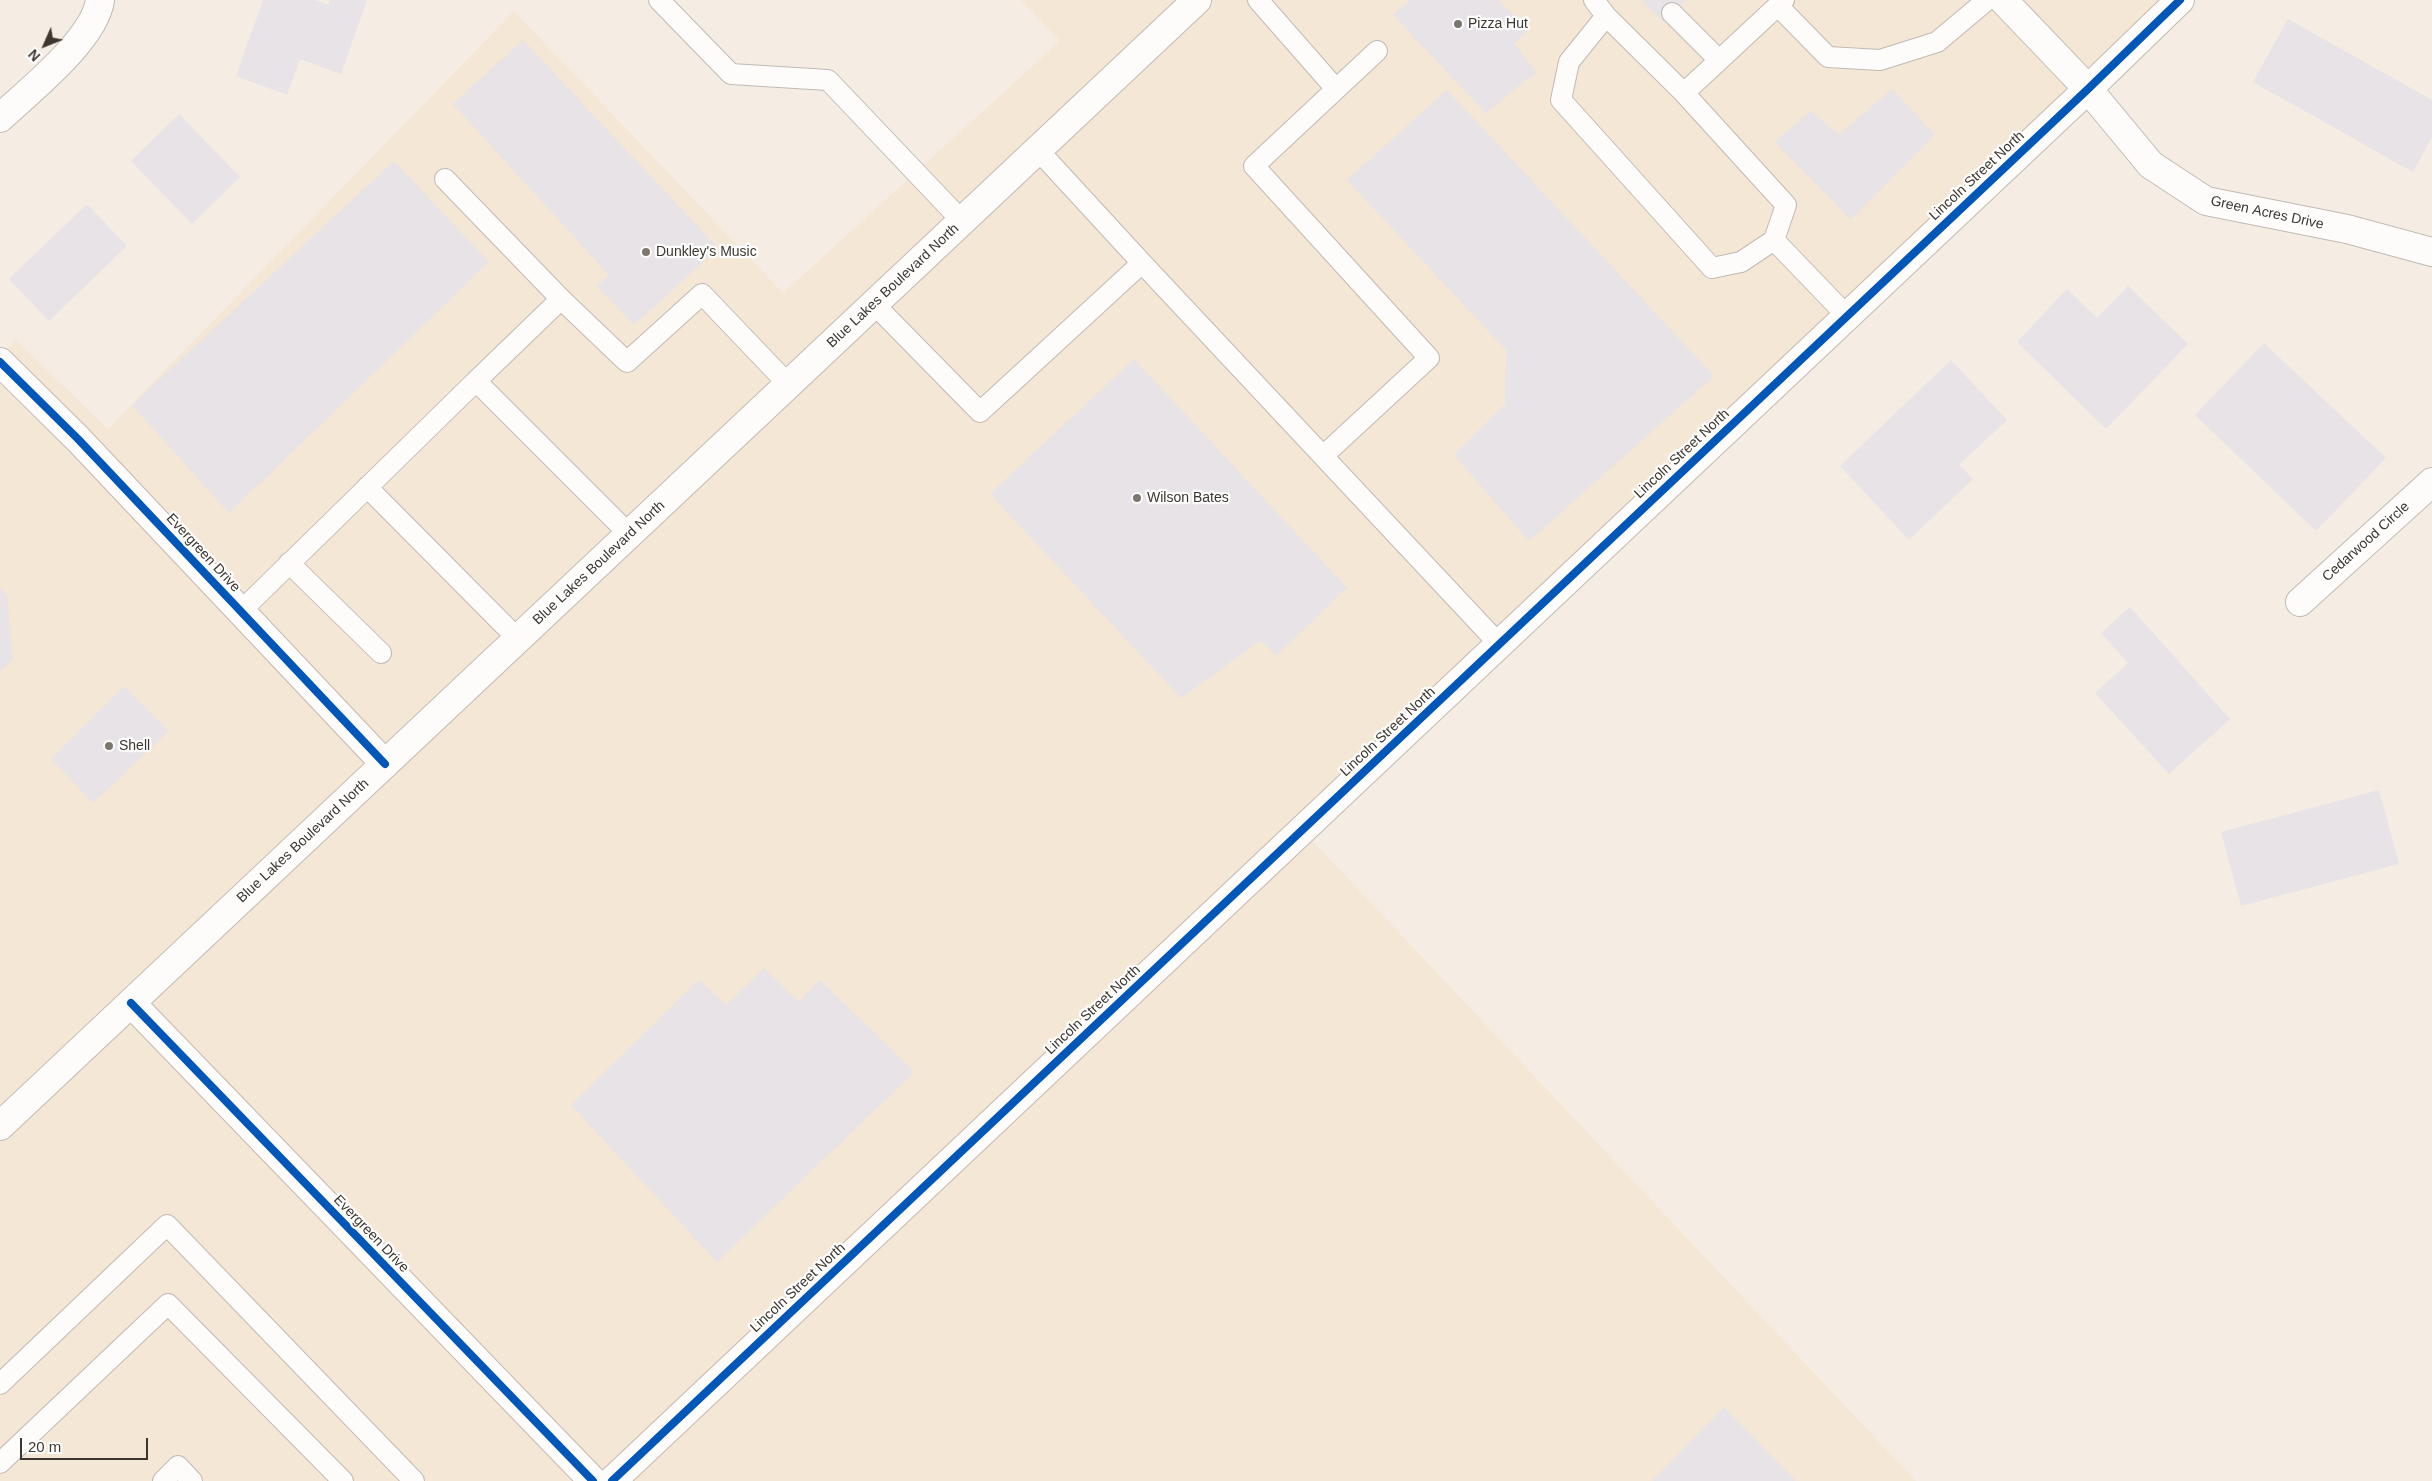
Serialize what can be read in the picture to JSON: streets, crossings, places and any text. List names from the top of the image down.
{
  "streets": {
    "street": [
      "Lincoln Street North",
      "Green Acres Drive",
      "Blue Lakes Boulevard North",
      "Cedarwood Circle",
      "Evergreen Drive"
    ]
  },
  "crossings": [
    ["Lincoln Street North", "Green Acres Drive"],
    ["Blue Lakes Boulevard North", "Evergreen Drive"]
  ],
  "places": [
    "Pizza Hut",
    "Dunkley's Music",
    "Wilson Bates",
    "Shell"
  ],
  "scale_bar": "20 m",
  "north": "bottom left"
}
